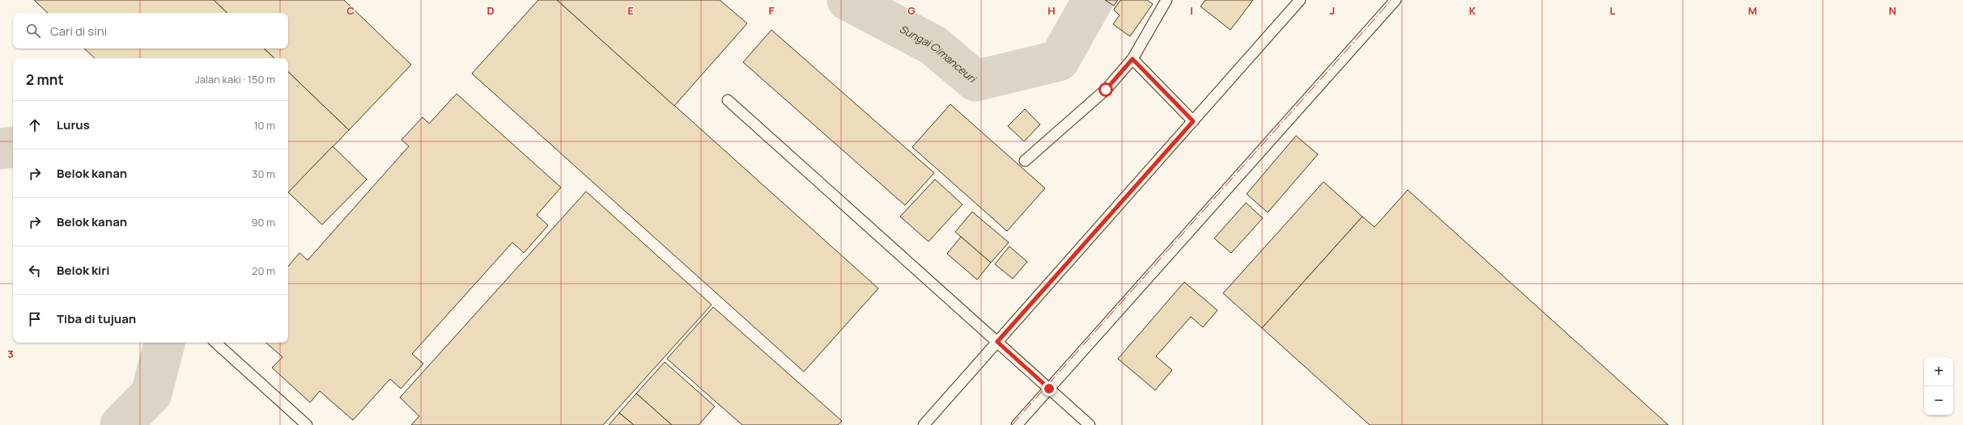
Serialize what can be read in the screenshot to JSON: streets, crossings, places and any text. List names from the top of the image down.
{
  "water": ["Sungai Cimanceuri"],
  "page": {
    "search": "Cari di sini",
    "heading": ["2 mnt", "Jalan kaki · 150 m"],
    "list": [
      ["Lurus", "10 m"],
      ["Belok kanan", "30 m"],
      ["Belok kanan", "90 m"],
      ["Belok kiri", "20 m"],
      "Tiba di tujuan"
    ],
    "map_buttons": ["+", "−"]
  },
  "grid": {
    "columns": [
      "C",
      "D",
      "E",
      "F",
      "G",
      "H",
      "I",
      "J",
      "K",
      "L",
      "M",
      "N"
    ],
    "rows": ["3"]
  }
}
